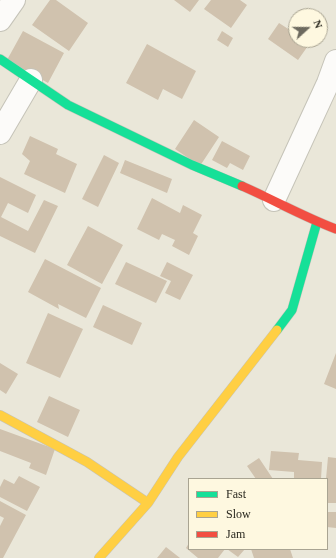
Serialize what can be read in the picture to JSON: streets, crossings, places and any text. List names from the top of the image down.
{
  "legend": ["Fast", "Slow", "Jam"],
  "north": "right"
}
